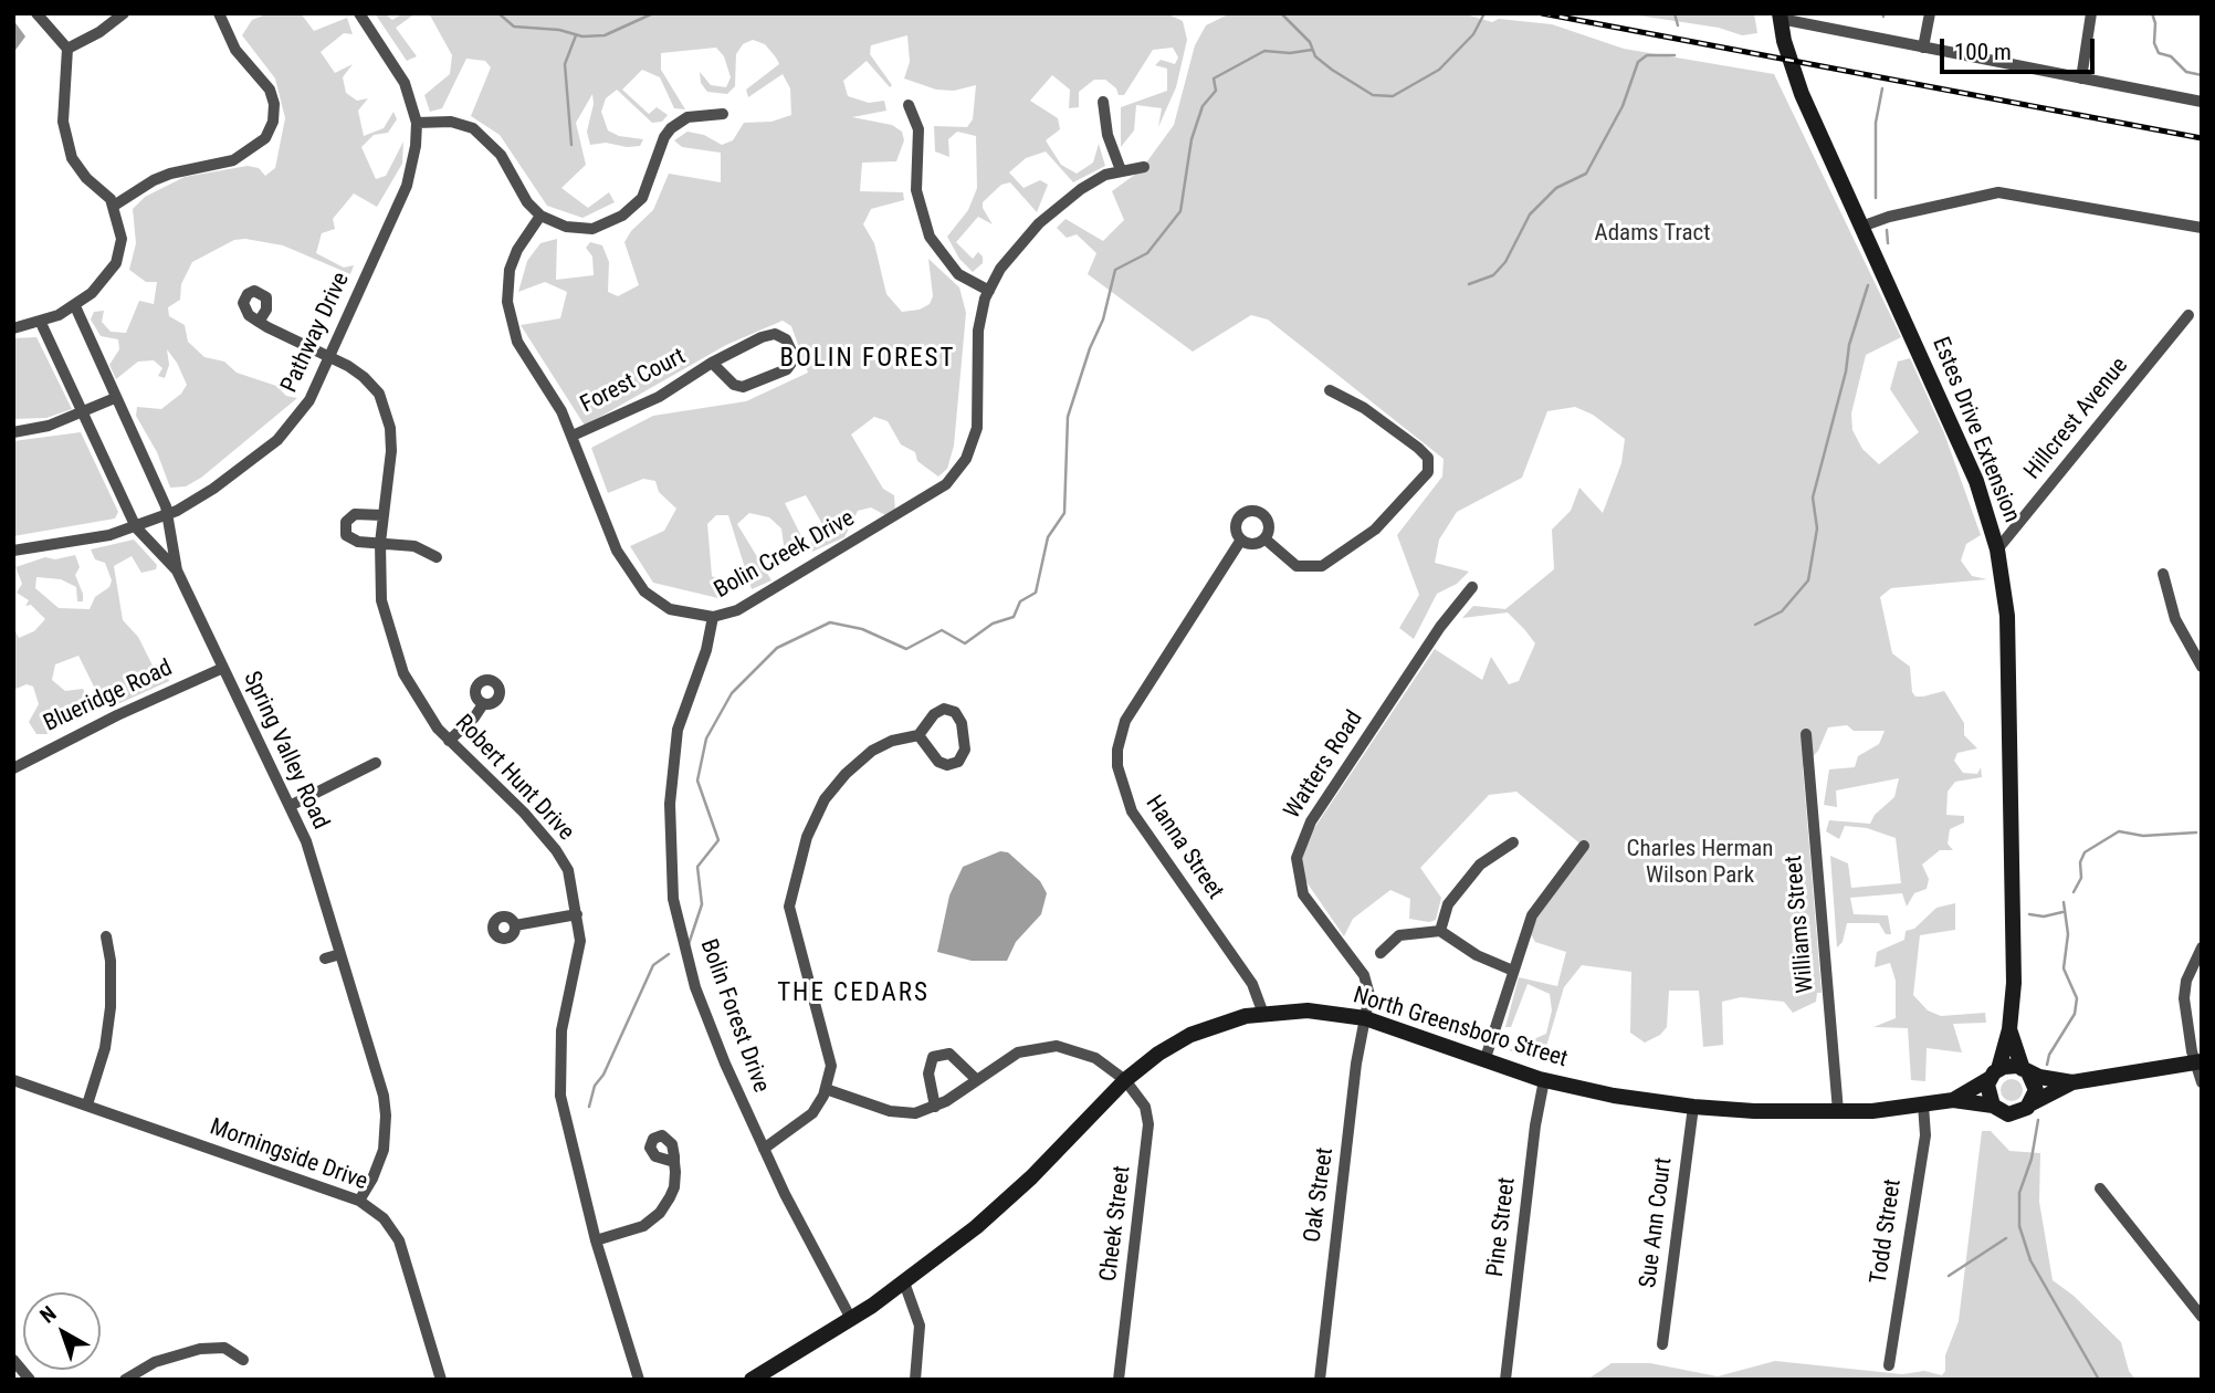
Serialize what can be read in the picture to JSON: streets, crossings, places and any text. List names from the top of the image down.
{
  "streets": {
    "main road": ["Estes Drive Extension", "North Greensboro Street"],
    "street": [
      "Pathway Drive",
      "Forest Court",
      "Hillcrest Avenue",
      "Bolin Creek Drive",
      "Blueridge Road",
      "Spring Valley Road",
      "Watters Road",
      "Robert Hunt Drive",
      "Hanna Street",
      "Williams Street",
      "Bolin Forest Drive",
      "Morningside Drive",
      "Oak Street",
      "Sue Ann Court",
      "Cheek Street",
      "Pine Street",
      "Todd Street"
    ]
  },
  "crossings": [
    ["Pathway Drive", "Spring Valley Road"],
    ["Pathway Drive", "Robert Hunt Drive"],
    ["Forest Court", "Bolin Creek Drive"],
    ["Hillcrest Avenue", "Estes Drive Extension"],
    ["Estes Drive Extension", "North Greensboro Street"],
    ["Bolin Creek Drive", "Bolin Forest Drive"],
    ["Blueridge Road", "Spring Valley Road"],
    ["Spring Valley Road", "Morningside Drive"],
    ["Watters Road", "North Greensboro Street"],
    ["Watters Road", "Oak Street"],
    ["Hanna Street", "North Greensboro Street"],
    ["Williams Street", "North Greensboro Street"],
    ["Bolin Forest Drive", "North Greensboro Street"],
    ["North Greensboro Street", "Oak Street"],
    ["North Greensboro Street", "Sue Ann Court"],
    ["North Greensboro Street", "Cheek Street"],
    ["North Greensboro Street", "Pine Street"],
    ["North Greensboro Street", "Todd Street"]
  ],
  "districts": ["BOLIN FOREST", "THE CEDARS"],
  "parks": ["Adams Tract", "Charles Herman Wilson Park"],
  "scale_bar": "100 m",
  "north": "top left"
}
